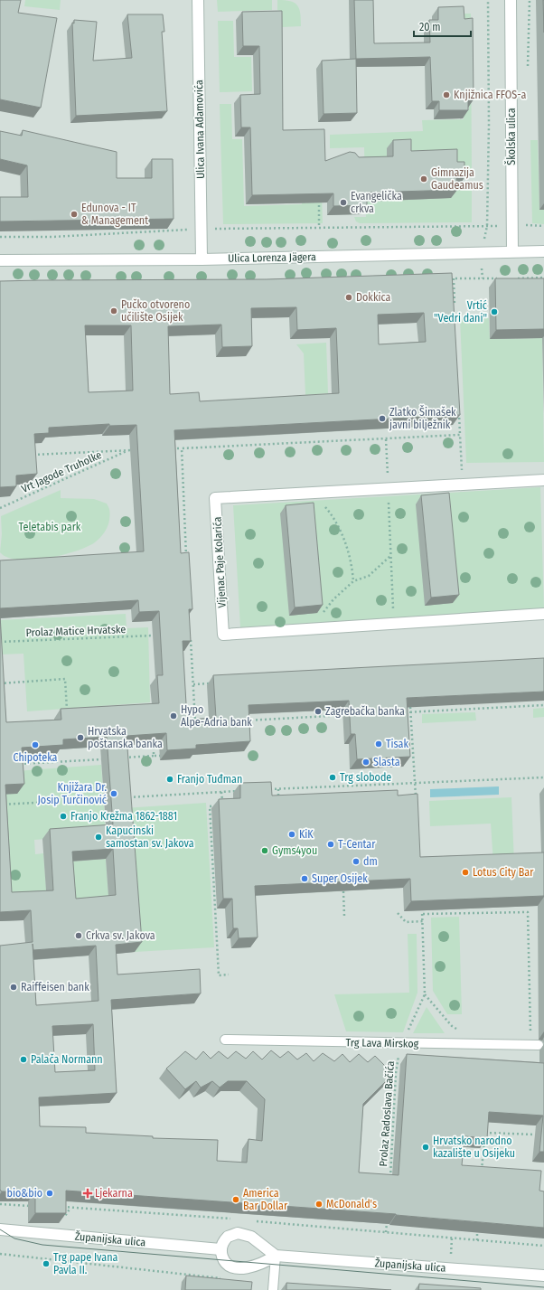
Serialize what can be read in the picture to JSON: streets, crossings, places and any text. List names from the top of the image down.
{
  "streets": {
    "street": [
      "Ulica Ivana Adamovića",
      "Školska ulica",
      "Ulica Lorenza Jägera",
      "Vijenac Paje Kolarića",
      "Županijska ulica"
    ],
    "lane": ["Trg Lava Mirskog"],
    "path": ["Vrt Jagode Truholke", "Prolaz Matice Hrvatske", "Prolaz Radoslava Bačića"]
  },
  "crossings": [
    ["Ulica Ivana Adamovića", "Ulica Lorenza Jägera"],
    ["Školska ulica", "Ulica Lorenza Jägera"],
    ["Trg Lava Mirskog", "Prolaz Radoslava Bačića"]
  ],
  "parks": ["Teletabis park"],
  "places": {
    "other": [
      "Knjižnica FFOS-a",
      "Gimnazija Gaudeamus",
      "Evangelička crkva",
      "Edunova - IT & Management",
      "Dokkica",
      "Pučko otvoreno učilište Osijek",
      "Vrtić \"Vedri dani\"",
      "Zlatko Šimašek javni bilježnik",
      "Zagrebačka banka",
      "Hypo Alpe-Adria bank",
      "Hrvatska poštanska banka",
      "Tisak",
      "Chipoteka",
      "Slasta",
      "Trg slobode",
      "Franjo Tuđman",
      "Knjižara Dr. Josip Turčinović",
      "Franjo Krežma 1862-1881",
      "KiK",
      "Kapucinski samostan sv. Jakova",
      "T-Centar",
      "Gyms4you",
      "dm",
      "Lotus City Bar",
      "Super Osijek",
      "Crkva sv. Jakova",
      "Raiffeisen bank",
      "Palača Normann",
      "Hrvatsko narodno kazalište u Osijeku",
      "bio&bio",
      "America Bar Dollar",
      "McDonald's",
      "Trg pape Ivana Pavla II."
    ],
    "health": ["Ljekarna"]
  },
  "scale_bar": "20 m"
}
